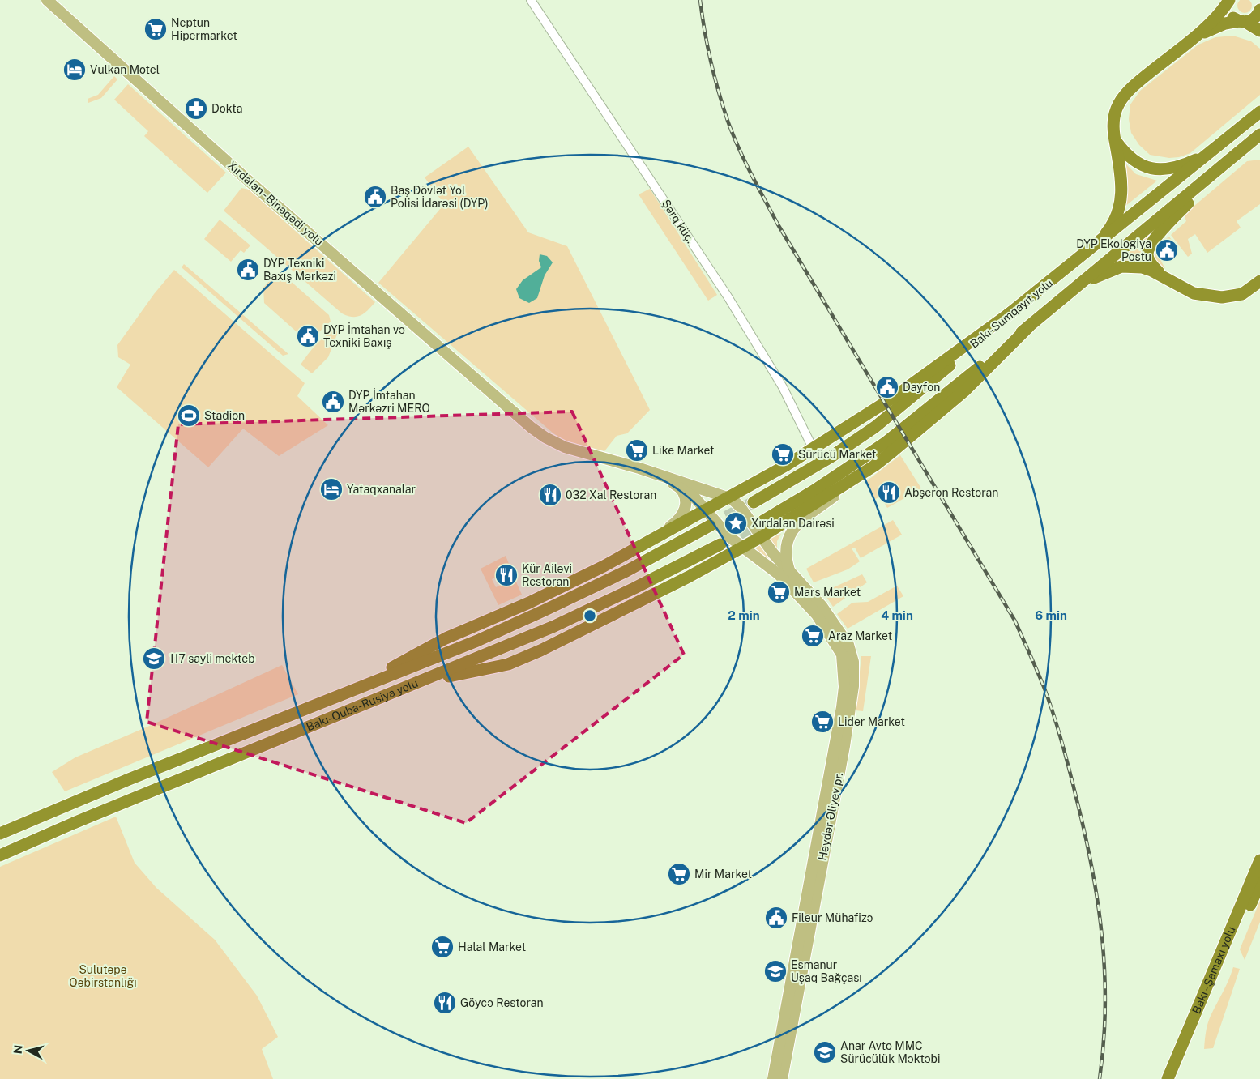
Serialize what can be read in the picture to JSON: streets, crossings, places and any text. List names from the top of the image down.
{
  "streets": {
    "highway": ["Bakı-Sumqayıt yolu", "Bakı-Quba-Rusiya yolu", "Bakı - Şamaxı yolu"],
    "main road": ["Xırdalan - Binəqədi yolu", "Heydər Əliyev pr."],
    "street": ["Şərq küç."]
  },
  "parks": ["Sulutəpə Qəbirstanlığı"],
  "places": {
    "supermarket": [
      "Neptun Hipermarket",
      "Like Market",
      "Sürücü Market",
      "Mars Market",
      "Araz Market",
      "Lider Market",
      "Mir Market",
      "Halal Market"
    ],
    "hotel": ["Vulkan Motel", "Yataqxanalar"],
    "pharmacy": ["Dokta"],
    "public building": [
      "Baş Dövlət Yol Polisi İdarəsi (DYP)",
      "DYP Ekologiya Postu",
      "DYP Texniki Baxış Mərkəzi",
      "DYP İmtahan və Texniki Baxış",
      "Dayfon",
      "DYP İmtahan Mərkəzri MERO",
      "Fileur Mühafizə"
    ],
    "sports": ["Stadion"],
    "restaurant": [
      "Abşeron Restoran",
      "032 Xal Restoran",
      "Kür Ailəvi Restoran",
      "Göycə Restoran"
    ],
    "place": ["Xırdalan Dairəsi"],
    "school or university": ["117 sayli mekteb", "Esmanur Uşaq Bağçası", "Anar Avto MMC Sürücülük Məktəbi"]
  },
  "north": "left",
  "rings": ["2 min", "4 min", "6 min"]
}
